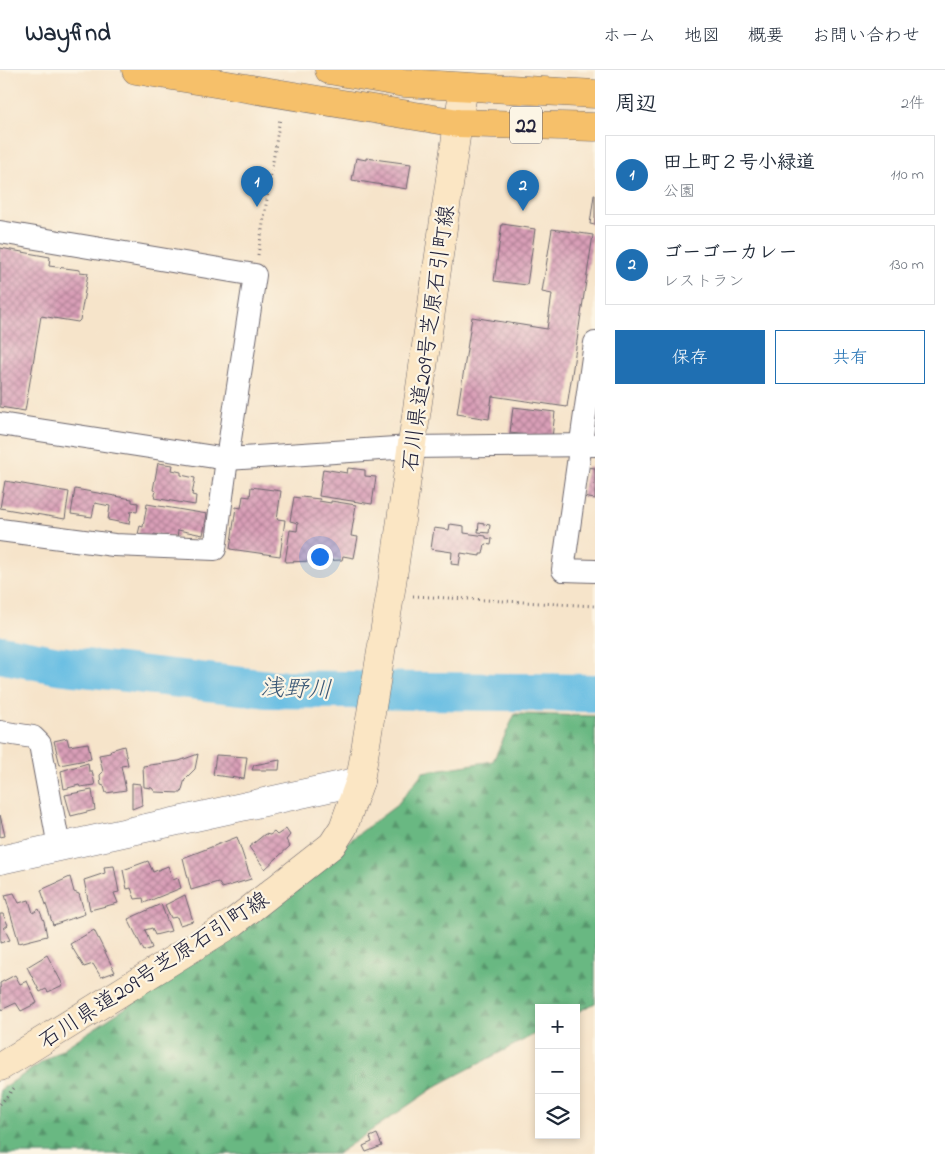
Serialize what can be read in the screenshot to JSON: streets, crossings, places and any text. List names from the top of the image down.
{
  "streets": {
    "main road": ["22", "石川県道209号芝原石引町線"]
  },
  "crossings": [
    ["22", "石川県道209号芝原石引町線"]
  ],
  "water": ["浅野川"],
  "page": {
    "header": "Wayfind",
    "nav": [
      "ホーム",
      "地図",
      "概要",
      "お問い合わせ"
    ],
    "heading": ["周辺", "2件"],
    "list": [
      {
        "mark": "1",
        "name": "田上町２号小緑道",
        "note": "公園",
        "value": "110 m"
      },
      {
        "mark": "2",
        "name": "ゴーゴーカレー",
        "note": "レストラン",
        "value": "130 m"
      }
    ],
    "pins": ["1", "2"],
    "buttons": ["保存", "共有"],
    "map_buttons": ["+", "−"]
  }
}
